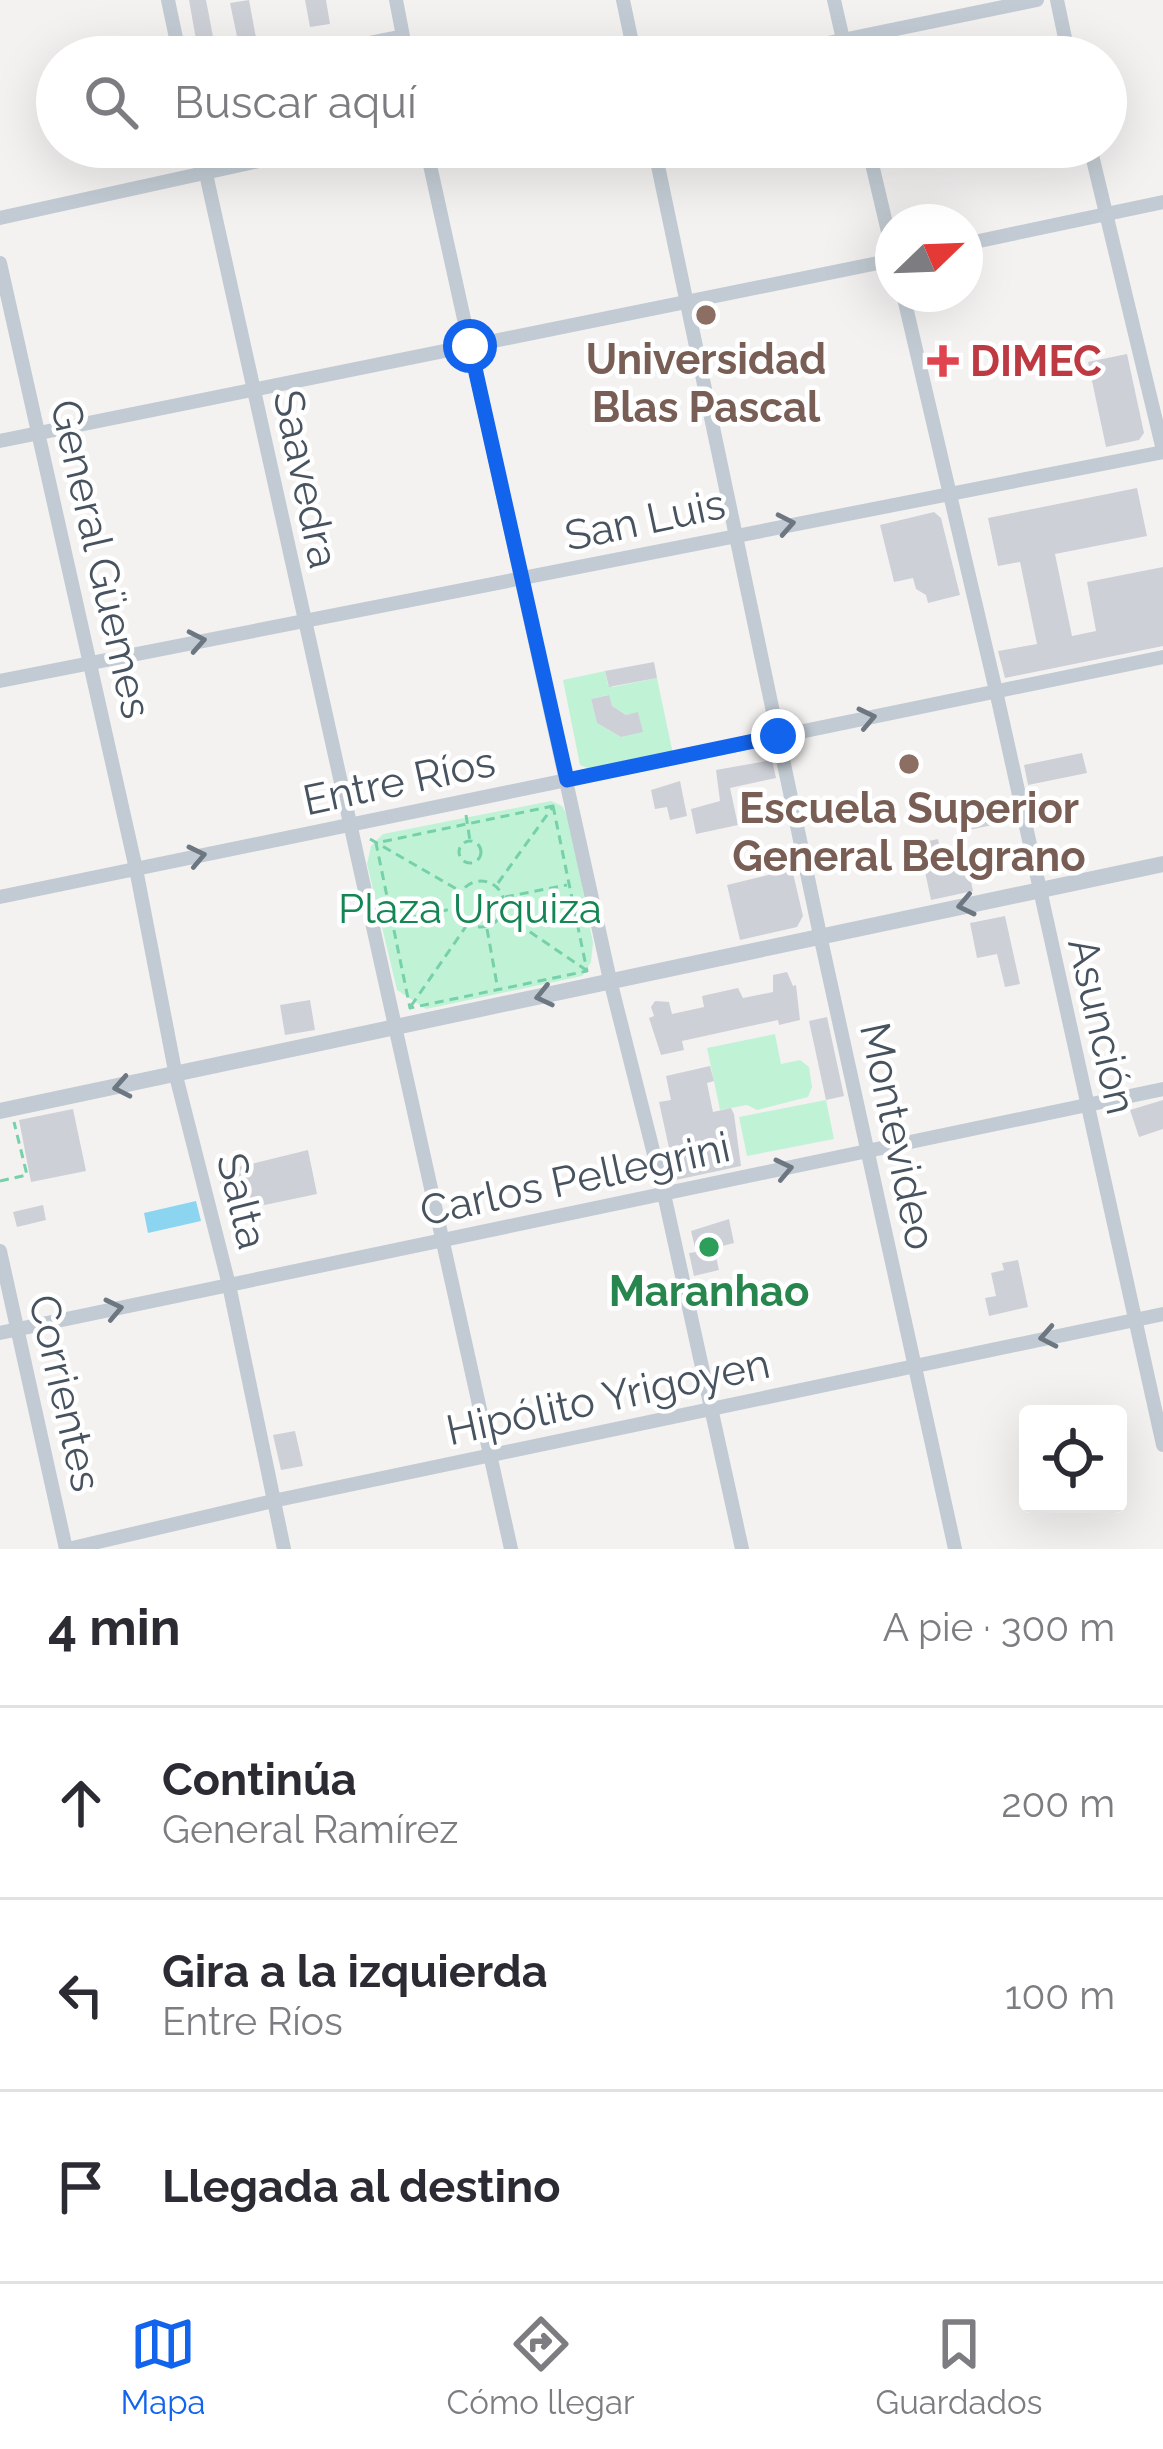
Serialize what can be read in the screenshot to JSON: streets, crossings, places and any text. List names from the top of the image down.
{
  "streets": {
    "street": [
      "Saavedra",
      "San Luis",
      "General Güemes",
      "Entre Ríos",
      "Asunción",
      "Montevideo",
      "Carlos Pellegrini",
      "Salta",
      "Corrientes",
      "Hipólito Yrigoyen"
    ]
  },
  "crossings": [
    ["Saavedra", "San Luis"],
    ["Saavedra", "Entre Ríos"],
    ["Saavedra", "Carlos Pellegrini"],
    ["Saavedra", "Hipólito Yrigoyen"],
    ["San Luis", "General Güemes"],
    ["San Luis", "Asunción"],
    ["San Luis", "Montevideo"],
    ["General Güemes", "Entre Ríos"],
    ["General Güemes", "Salta"],
    ["Entre Ríos", "Asunción"],
    ["Entre Ríos", "Montevideo"],
    ["Entre Ríos", "Salta"],
    ["Asunción", "Carlos Pellegrini"],
    ["Asunción", "Hipólito Yrigoyen"],
    ["Montevideo", "Carlos Pellegrini"],
    ["Montevideo", "Hipólito Yrigoyen"],
    ["Carlos Pellegrini", "Salta"],
    ["Carlos Pellegrini", "Corrientes"],
    ["Salta", "Hipólito Yrigoyen"],
    ["Corrientes", "Hipólito Yrigoyen"]
  ],
  "one_way": ["San Luis", "Entre Ríos", "Carlos Pellegrini"],
  "parks": ["Plaza Urquiza"],
  "places": {
    "other": ["Universidad Blas Pascal", "Escuela Superior General Belgrano", "Maranhao"],
    "health": ["DIMEC"]
  },
  "north": "top right",
  "page": {
    "search": "Buscar aquí",
    "heading": ["4 min", "A pie · 300 m"],
    "list": [
      ["Continúa", "General Ramírez", "200 m"],
      ["Gira a la izquierda", "Entre Ríos", "100 m"],
      "Llegada al destino"
    ],
    "nav": ["Mapa", "Cómo llegar", "Guardados"]
  }
}
